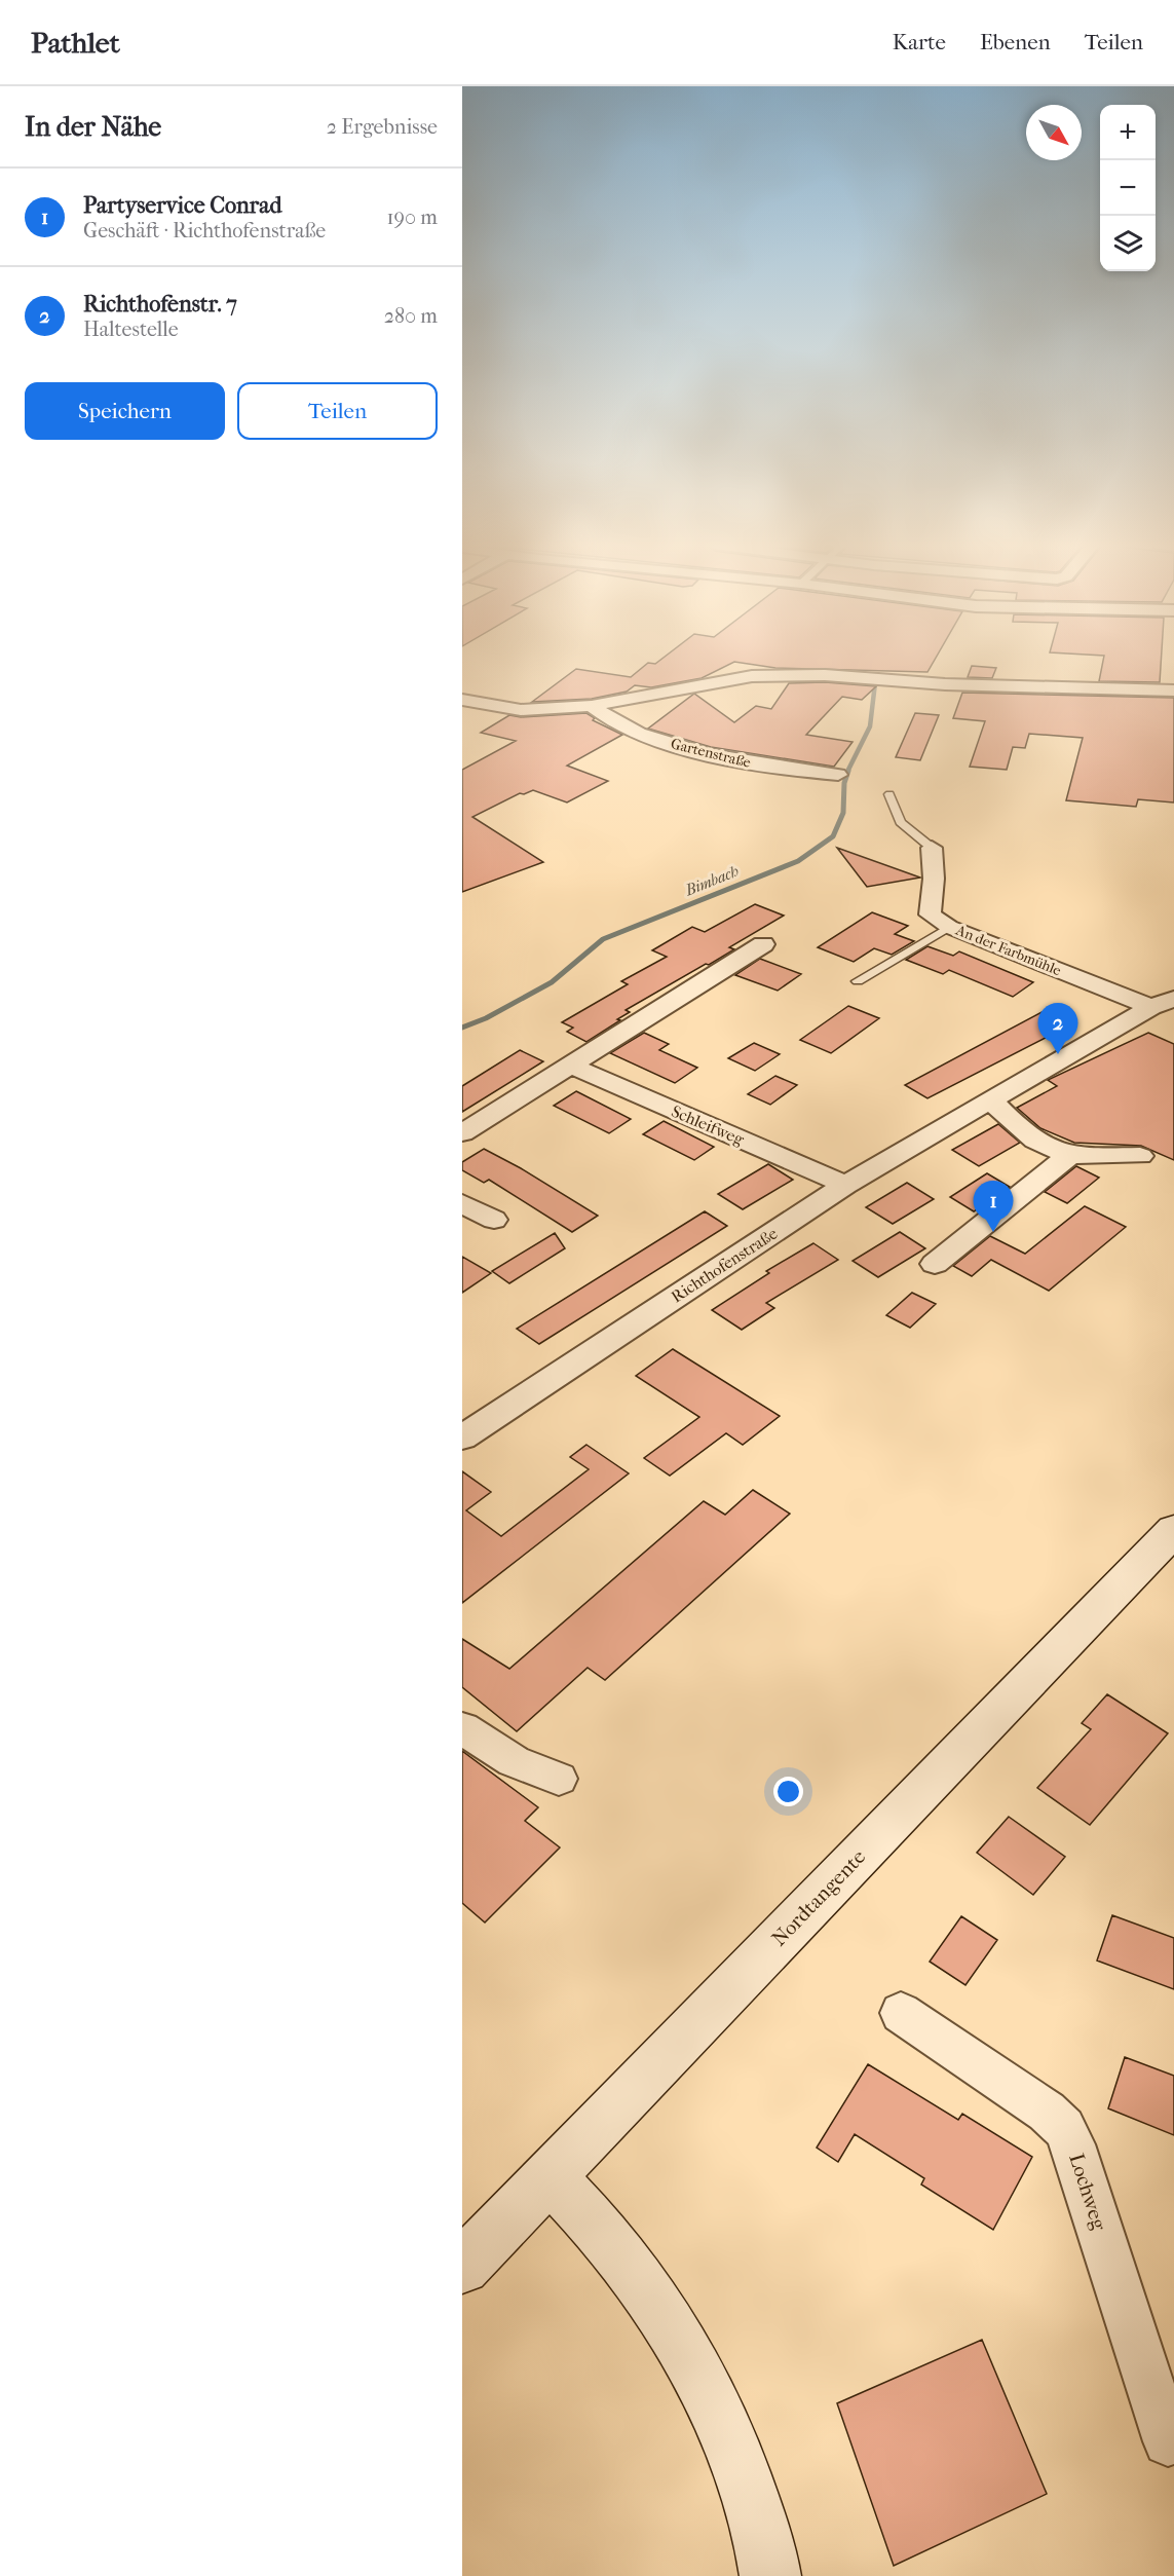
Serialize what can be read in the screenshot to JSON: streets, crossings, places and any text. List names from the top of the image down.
{
  "streets": {
    "main road": ["Nordtangente"],
    "street": [
      "Gartenstraße",
      "An der Farbmühle",
      "Schleifweg",
      "Richthofenstraße",
      "Lochweg"
    ]
  },
  "crossings": [
    ["An der Farbmühle", "Richthofenstraße"],
    ["Schleifweg", "Richthofenstraße"]
  ],
  "water": ["Bimbach"],
  "north": "bottom right",
  "page": {
    "header": "Pathlet",
    "nav": ["Karte", "Ebenen", "Teilen"],
    "heading": ["In der Nähe", "2 Ergebnisse"],
    "map_buttons": ["+", "−"],
    "list": [
      {
        "mark": "1",
        "name": "Partyservice Conrad",
        "note": "Geschäft · Richthofenstraße",
        "value": "190 m"
      },
      {
        "mark": "2",
        "name": "Richthofenstr. 7",
        "note": "Haltestelle",
        "value": "280 m"
      }
    ],
    "buttons": ["Speichern", "Teilen"],
    "pins": ["2", "1"]
  }
}
